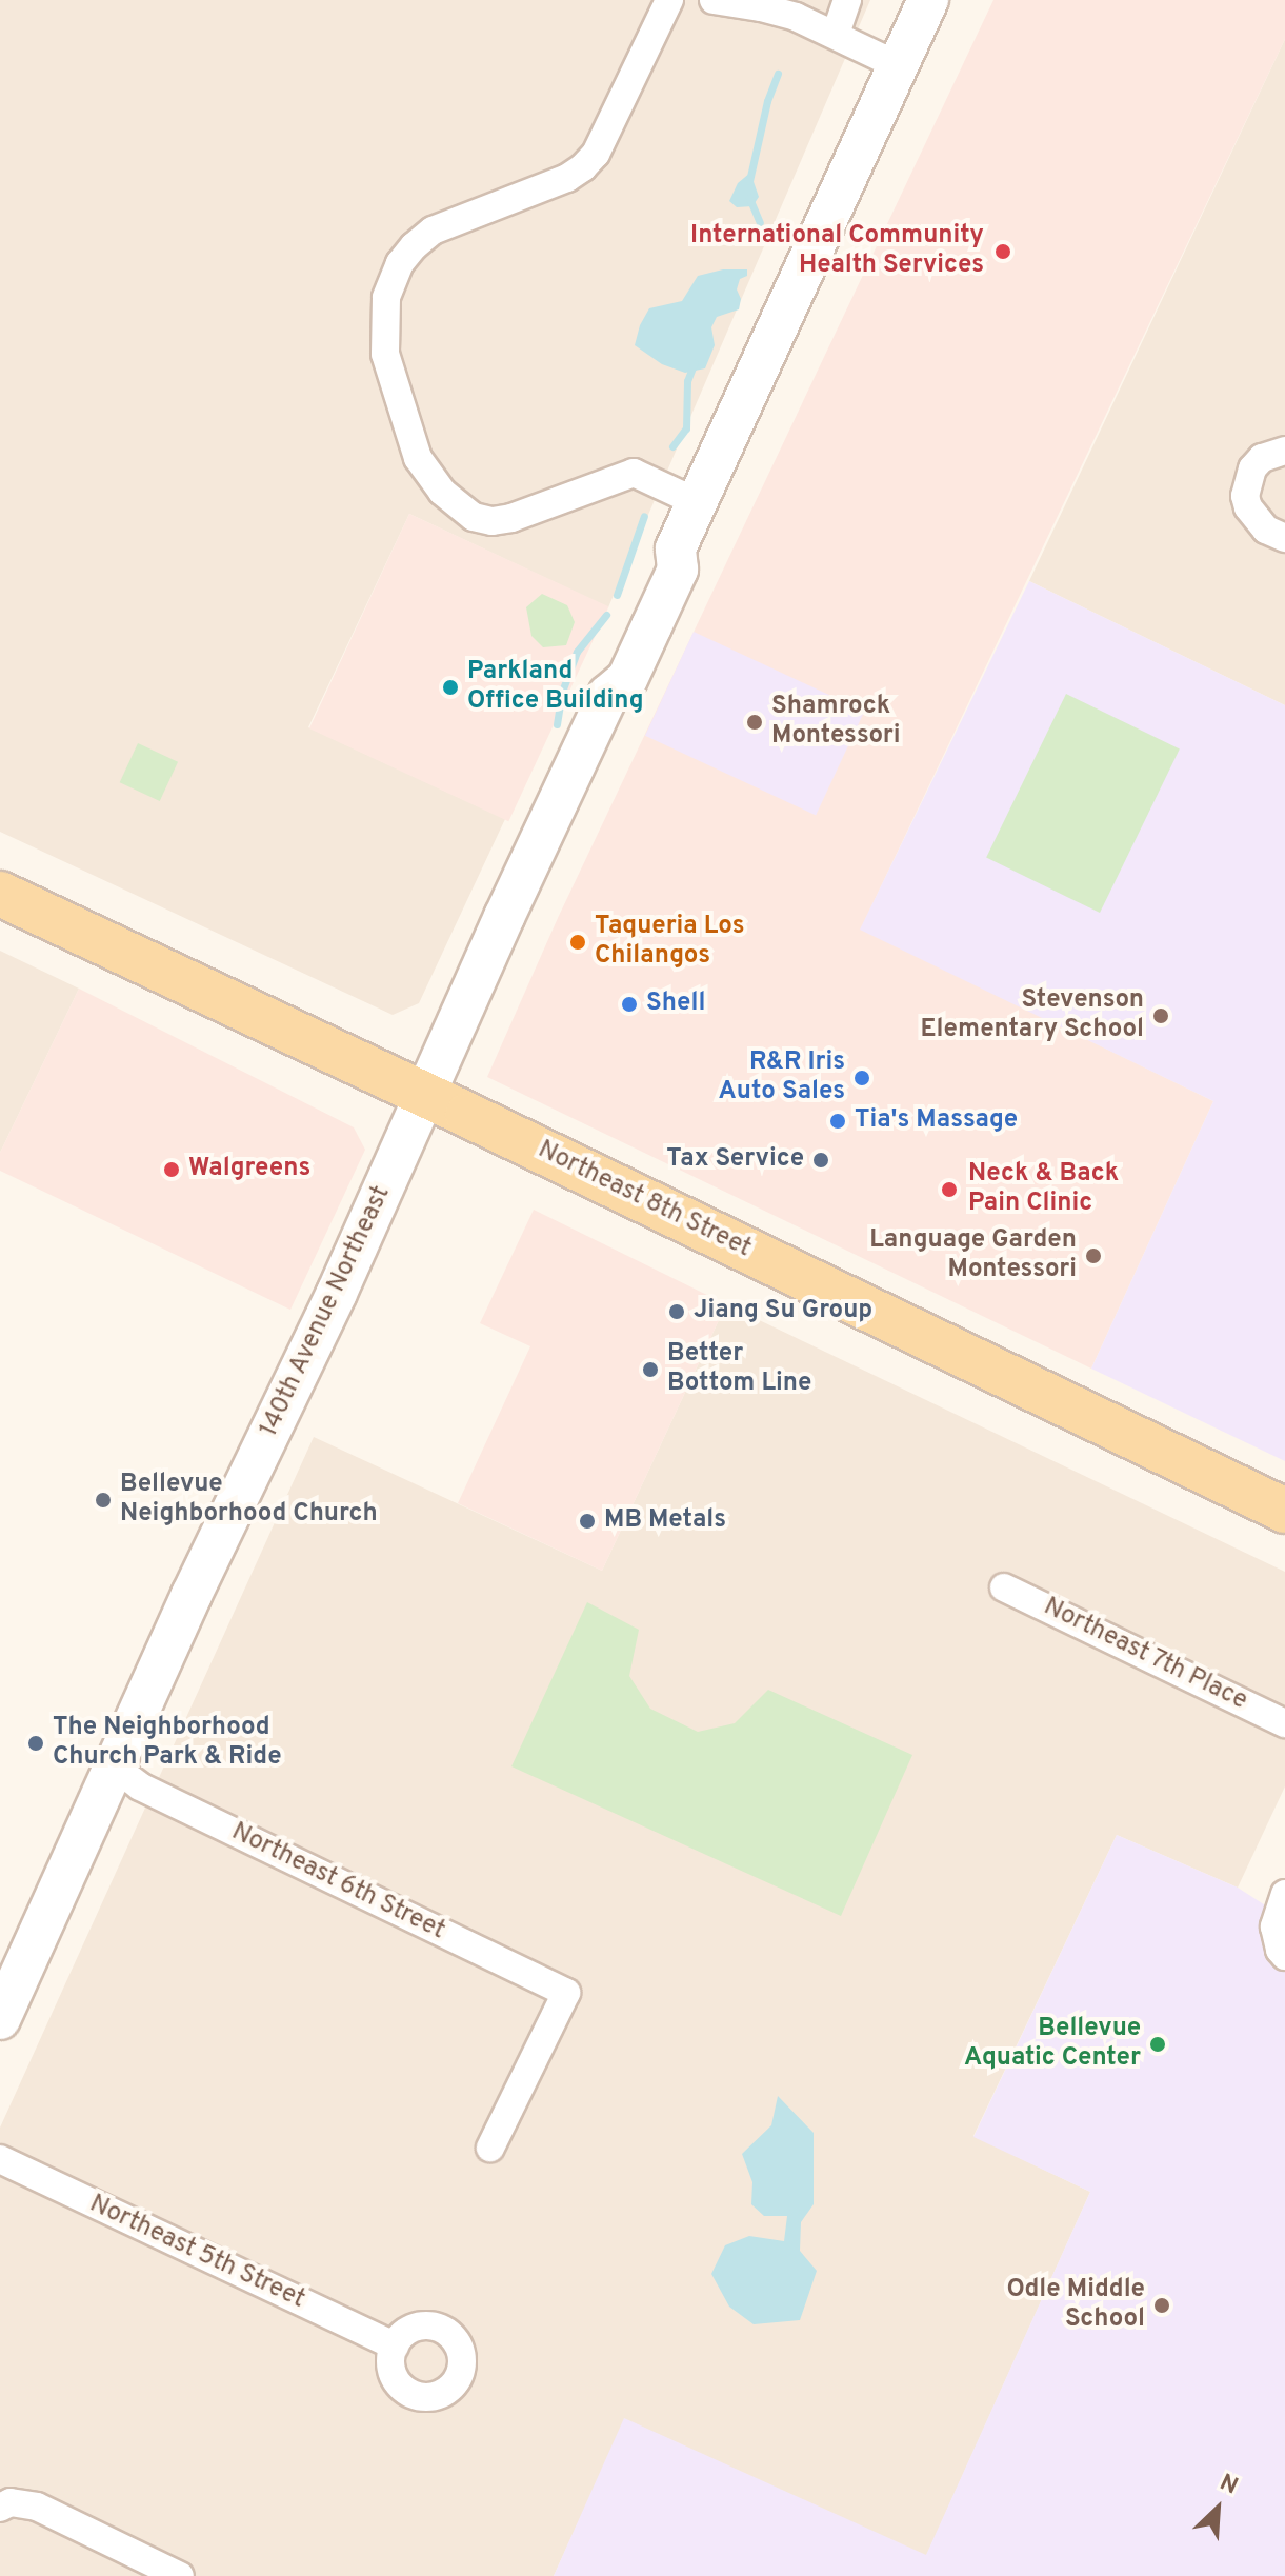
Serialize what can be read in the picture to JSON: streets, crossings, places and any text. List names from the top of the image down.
{
  "streets": {
    "main road": ["Northeast 8th Street", "140th Avenue Northeast"],
    "street": ["Northeast 7th Place", "Northeast 6th Street", "Northeast 5th Street"]
  },
  "crossings": [
    ["Northeast 8th Street", "140th Avenue Northeast"],
    ["140th Avenue Northeast", "Northeast 6th Street"]
  ],
  "places": [
    "International Community Health Services",
    "Parkland Office Building",
    "Shamrock Montessori",
    "Taqueria Los Chilangos",
    "Shell",
    "Stevenson Elementary School",
    "R&R Iris Auto Sales",
    "Tia's Massage",
    "Tax Service",
    "Walgreens",
    "Neck & Back Pain Clinic",
    "Language Garden Montessori",
    "Jiang Su Group",
    "Better Bottom Line",
    "Bellevue Neighborhood Church",
    "MB Metals",
    "The Neighborhood Church Park & Ride",
    "Bellevue Aquatic Center",
    "Odle Middle School"
  ],
  "north": "top right"
}
